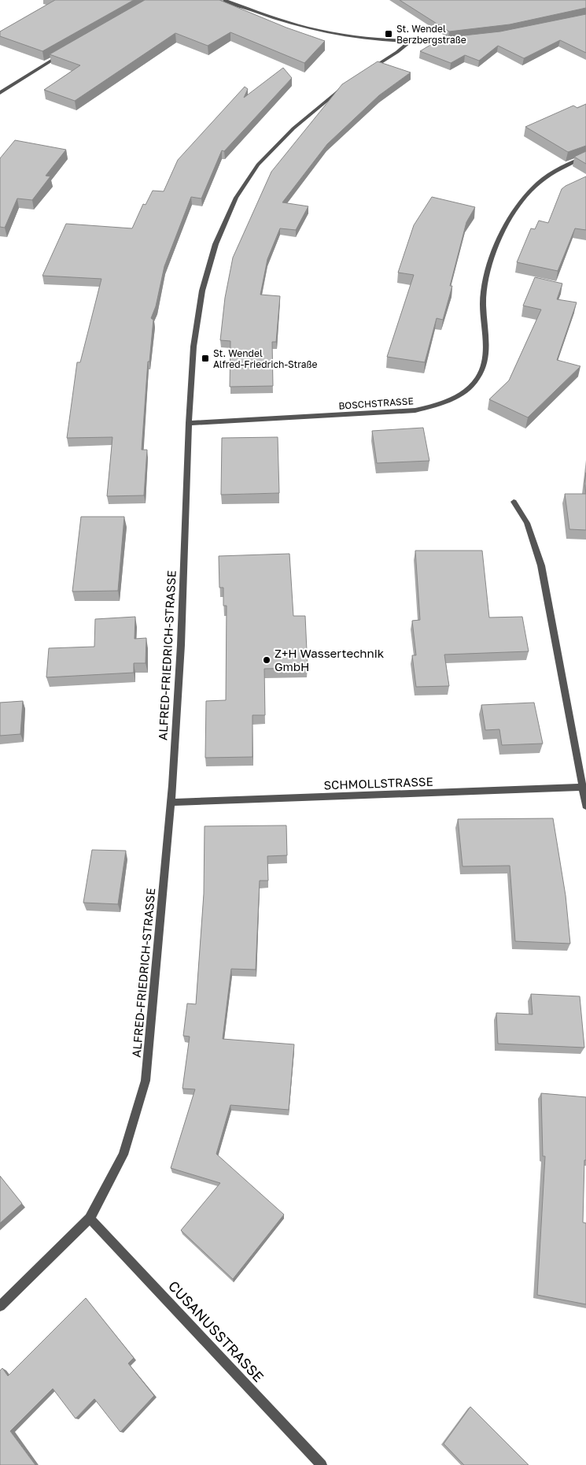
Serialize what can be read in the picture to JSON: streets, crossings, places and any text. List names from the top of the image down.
{
  "streets": {
    "street": [
      "BOSCHSTRASSE",
      "ALFRED-FRIEDRICH-STRASSE",
      "SCHMOLLSTRASSE",
      "CUSANUSSTRASSE"
    ]
  },
  "crossings": [
    ["BOSCHSTRASSE", "ALFRED-FRIEDRICH-STRASSE"],
    ["ALFRED-FRIEDRICH-STRASSE", "SCHMOLLSTRASSE"],
    ["ALFRED-FRIEDRICH-STRASSE", "CUSANUSSTRASSE"]
  ],
  "places": {
    "transit": ["St. Wendel Berzbergstraße", "St. Wendel Alfred-Friedrich-Straße"],
    "other": ["Z+H Wassertechnik GmbH"]
  }
}
